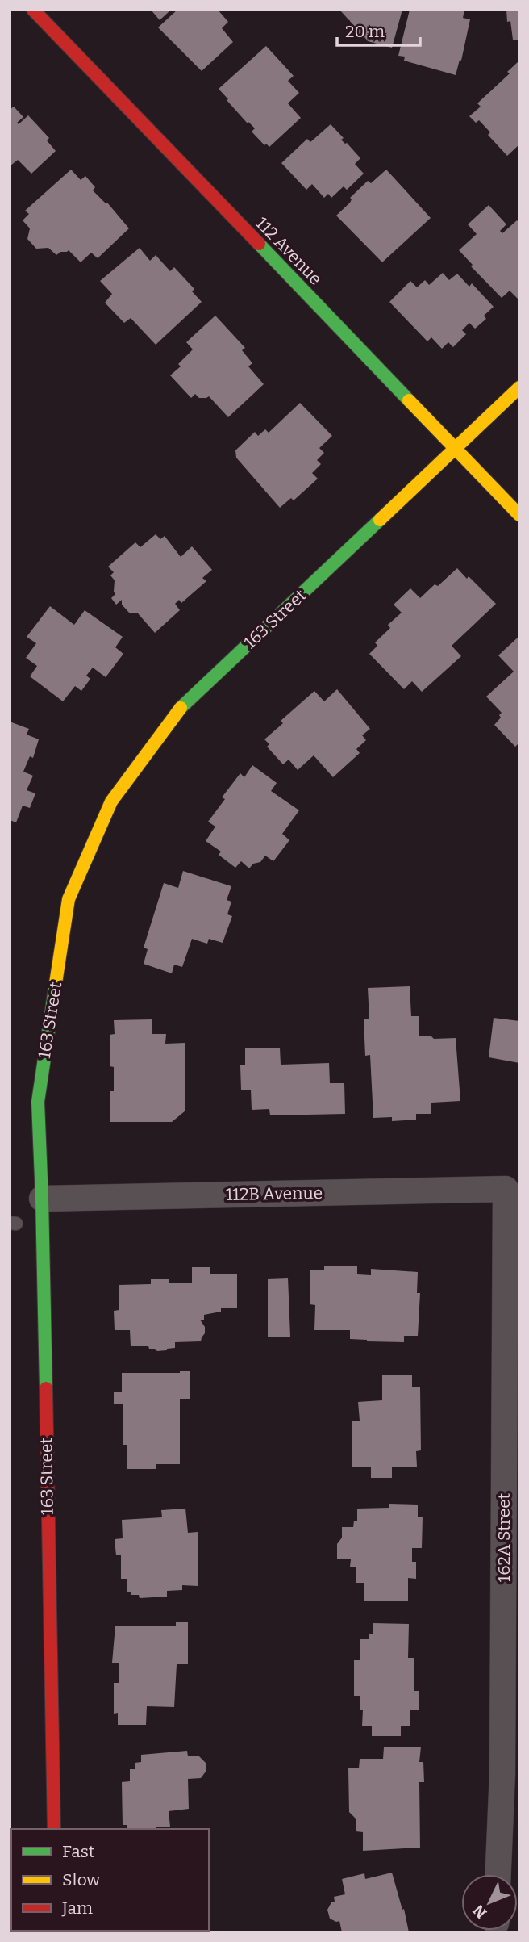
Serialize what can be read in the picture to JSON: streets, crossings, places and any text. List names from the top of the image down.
{
  "streets": {
    "street": [
      "112 Avenue",
      "163 Street",
      "112B Avenue",
      "162A Street"
    ]
  },
  "crossings": [
    ["112 Avenue", "163 Street"],
    ["163 Street", "112B Avenue"],
    ["112B Avenue", "162A Street"]
  ],
  "legend": ["Fast", "Slow", "Jam"],
  "scale_bar": "20 m",
  "north": "bottom left"
}
